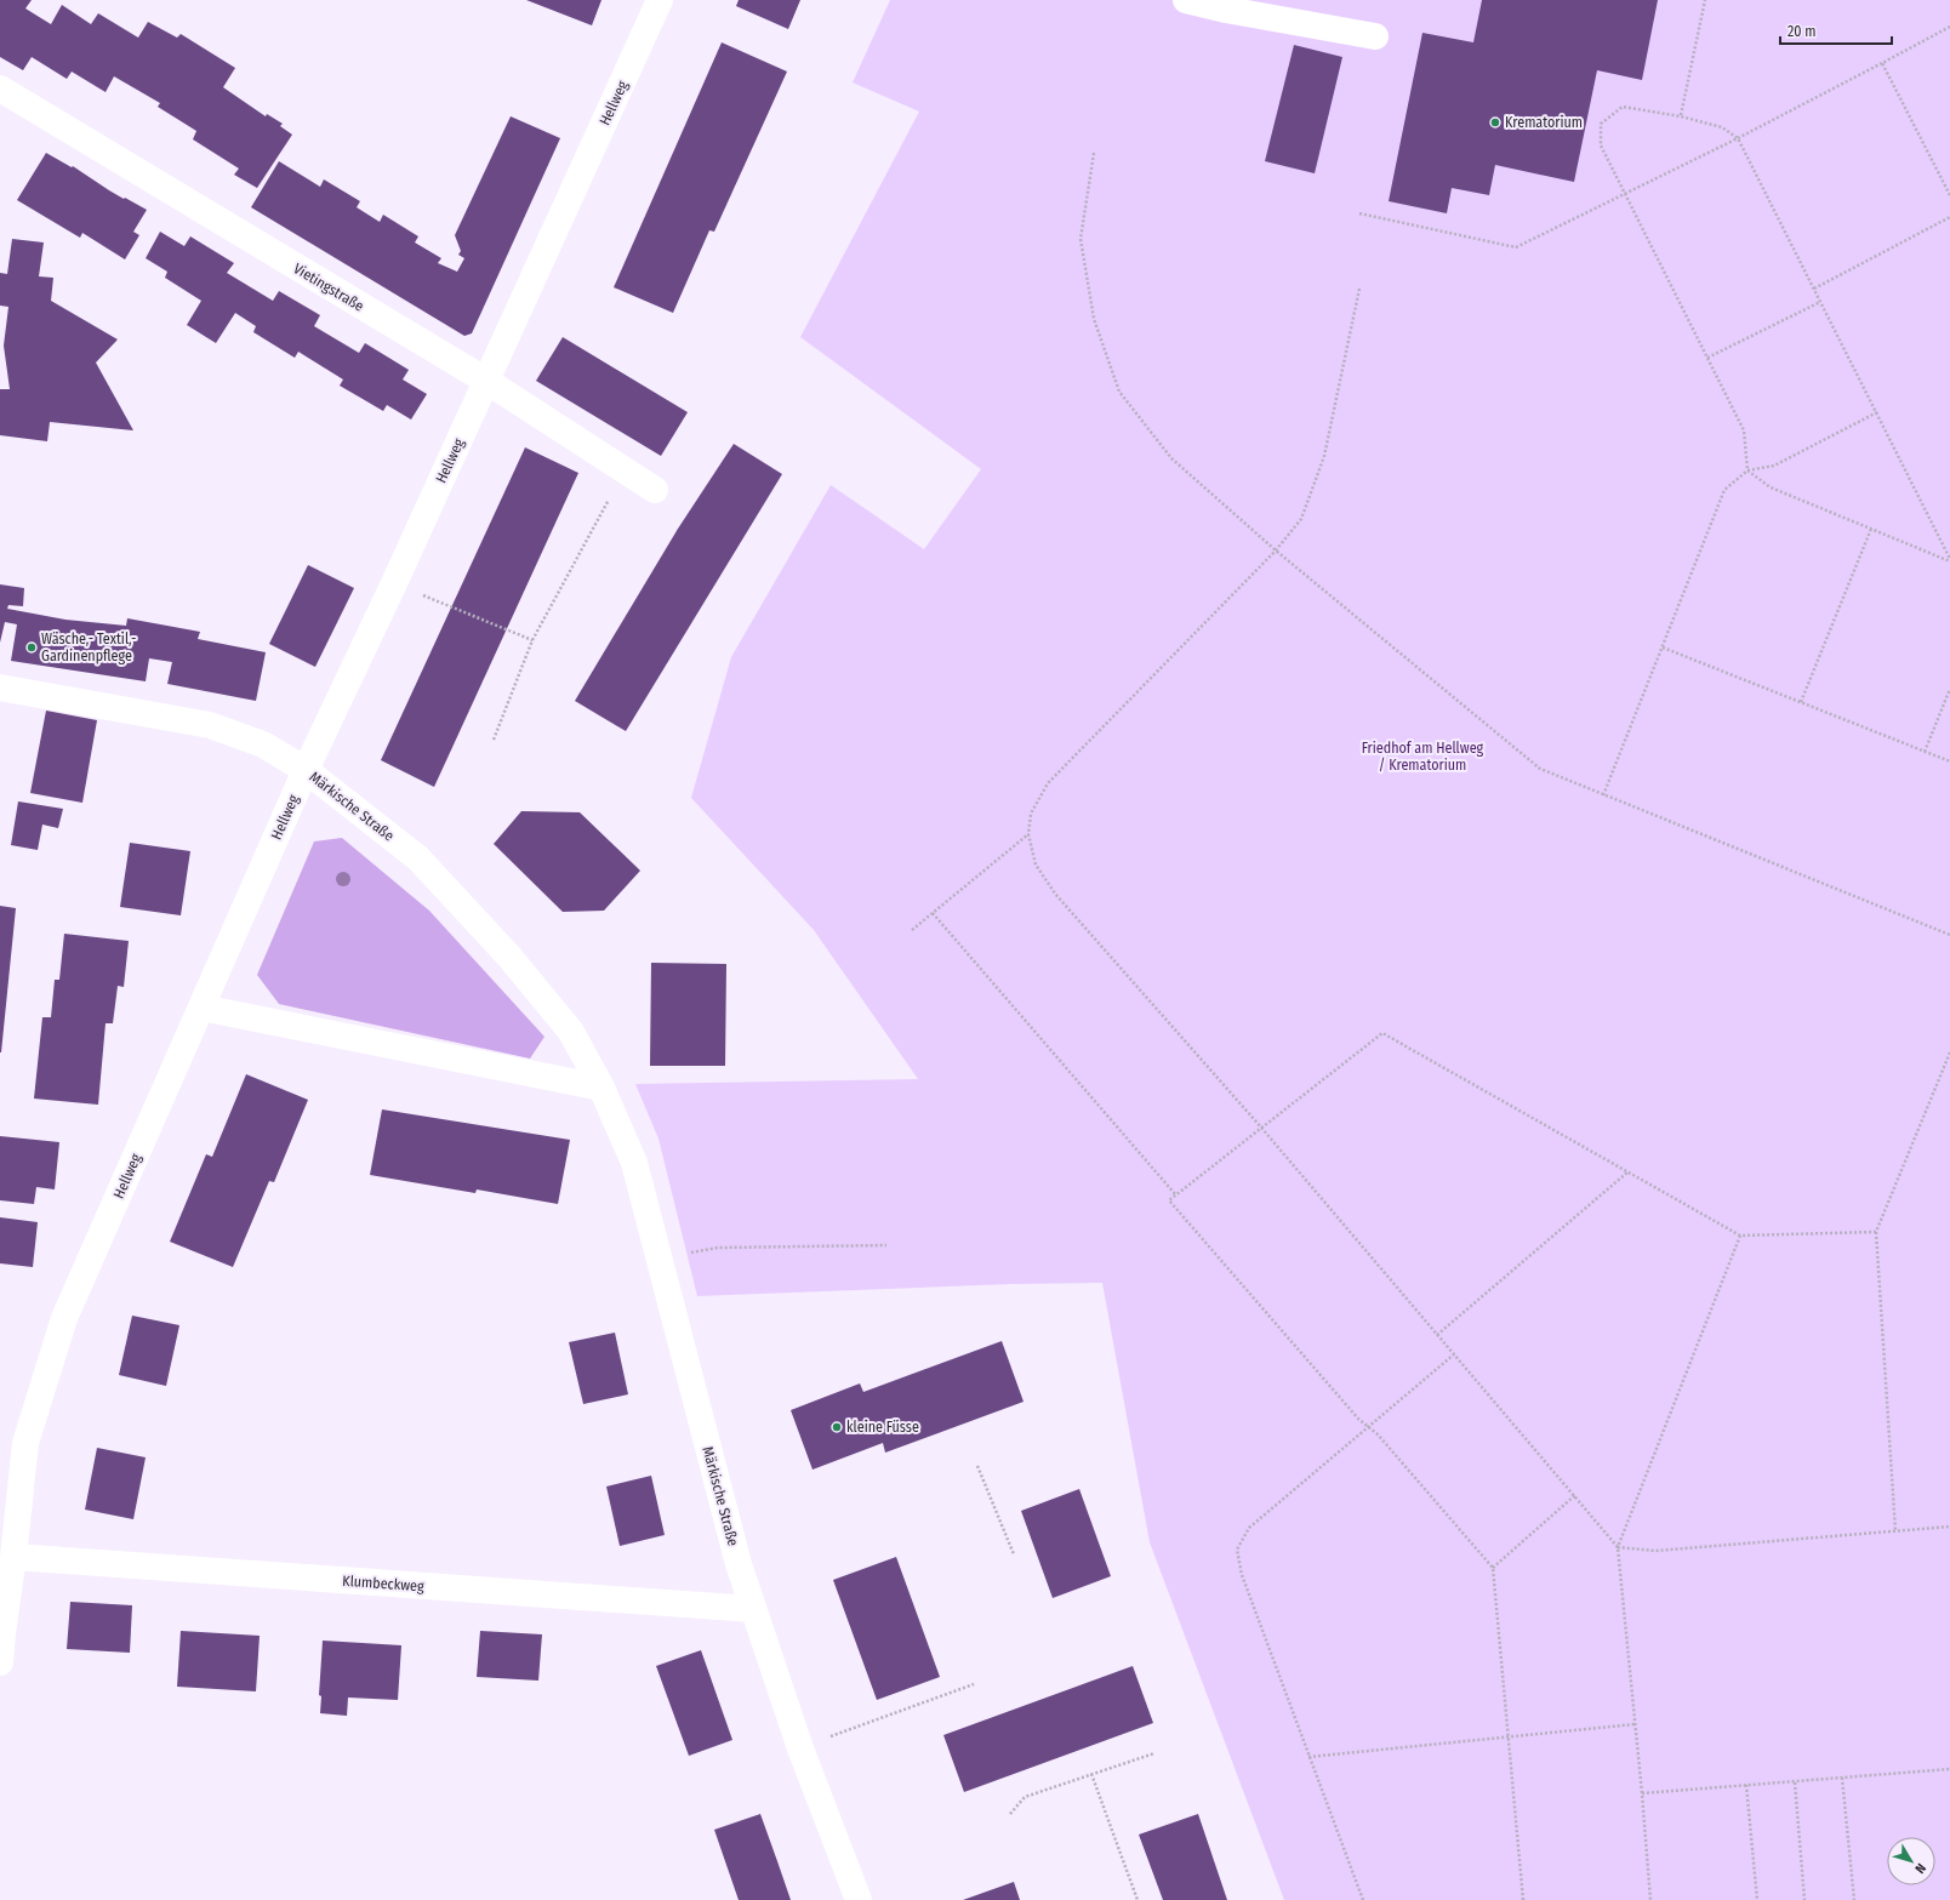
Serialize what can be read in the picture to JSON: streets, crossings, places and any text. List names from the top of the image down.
{
  "streets": {
    "street": [
      "Hellweg",
      "Vietingstraße",
      "Märkische Straße",
      "Klumbeckweg"
    ]
  },
  "crossings": [
    ["Hellweg", "Vietingstraße"],
    ["Hellweg", "Märkische Straße"],
    ["Hellweg", "Klumbeckweg"],
    ["Märkische Straße", "Klumbeckweg"]
  ],
  "parks": ["Friedhof am Hellweg / Krematorium"],
  "places": ["Krematorium", "Wäsche,- Textil,- Gardinenpflege", "kleine Füsse"],
  "scale_bar": "20 m",
  "north": "bottom right"
}
